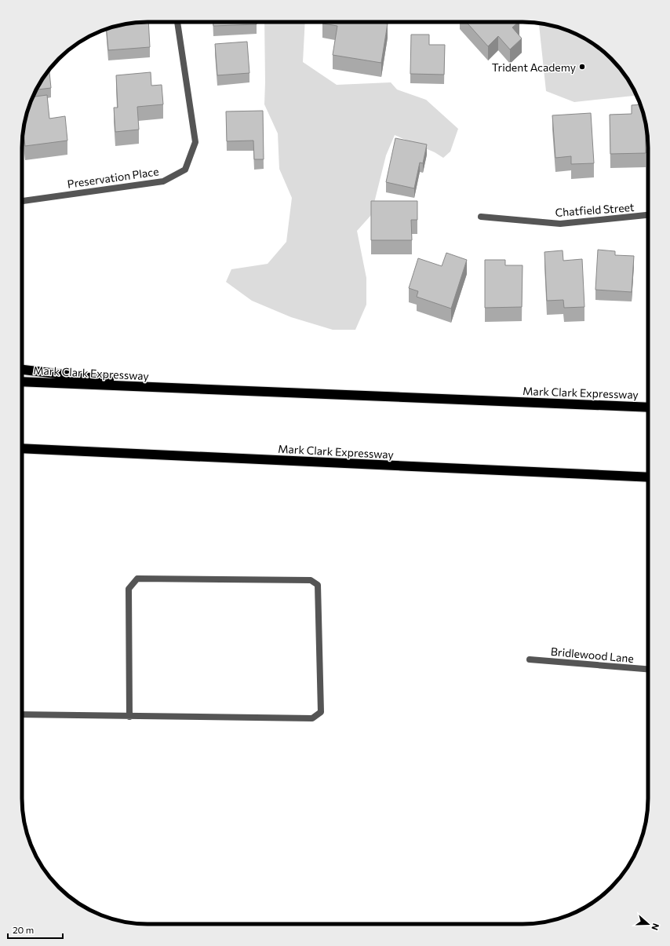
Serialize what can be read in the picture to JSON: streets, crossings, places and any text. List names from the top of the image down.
{
  "streets": {
    "highway": ["Mark Clark Expressway"],
    "street": ["Preservation Place", "Chatfield Street", "Bridlewood Lane"]
  },
  "places": ["Trident Academy"],
  "scale_bar": "20 m",
  "north": "right"
}
